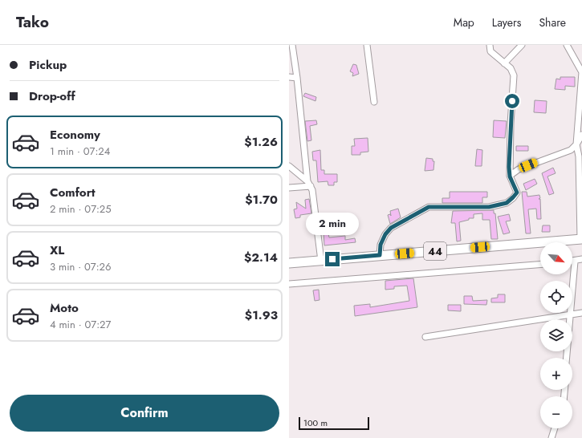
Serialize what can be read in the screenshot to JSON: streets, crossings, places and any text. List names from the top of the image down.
{
  "streets": {
    "main road": ["44"]
  },
  "scale_bar": "100 m",
  "north": "bottom right",
  "page": {
    "header": "Tako",
    "nav": ["Map", "Layers", "Share"],
    "banner": ["Pickup", "Drop-off"],
    "list": [
      {
        "name": "Economy",
        "note": "1 min · 07:24",
        "value": "$1.26"
      },
      {
        "name": "Comfort",
        "note": "2 min · 07:25",
        "value": "$1.70"
      },
      {
        "name": "XL",
        "note": "3 min · 07:26",
        "value": "$2.14"
      },
      {
        "name": "Moto",
        "note": "4 min · 07:27",
        "value": "$1.93"
      }
    ],
    "bubble": "2 min",
    "map_buttons": ["+", "−"],
    "buttons": "Confirm",
    "scale": "100 m"
  }
}
